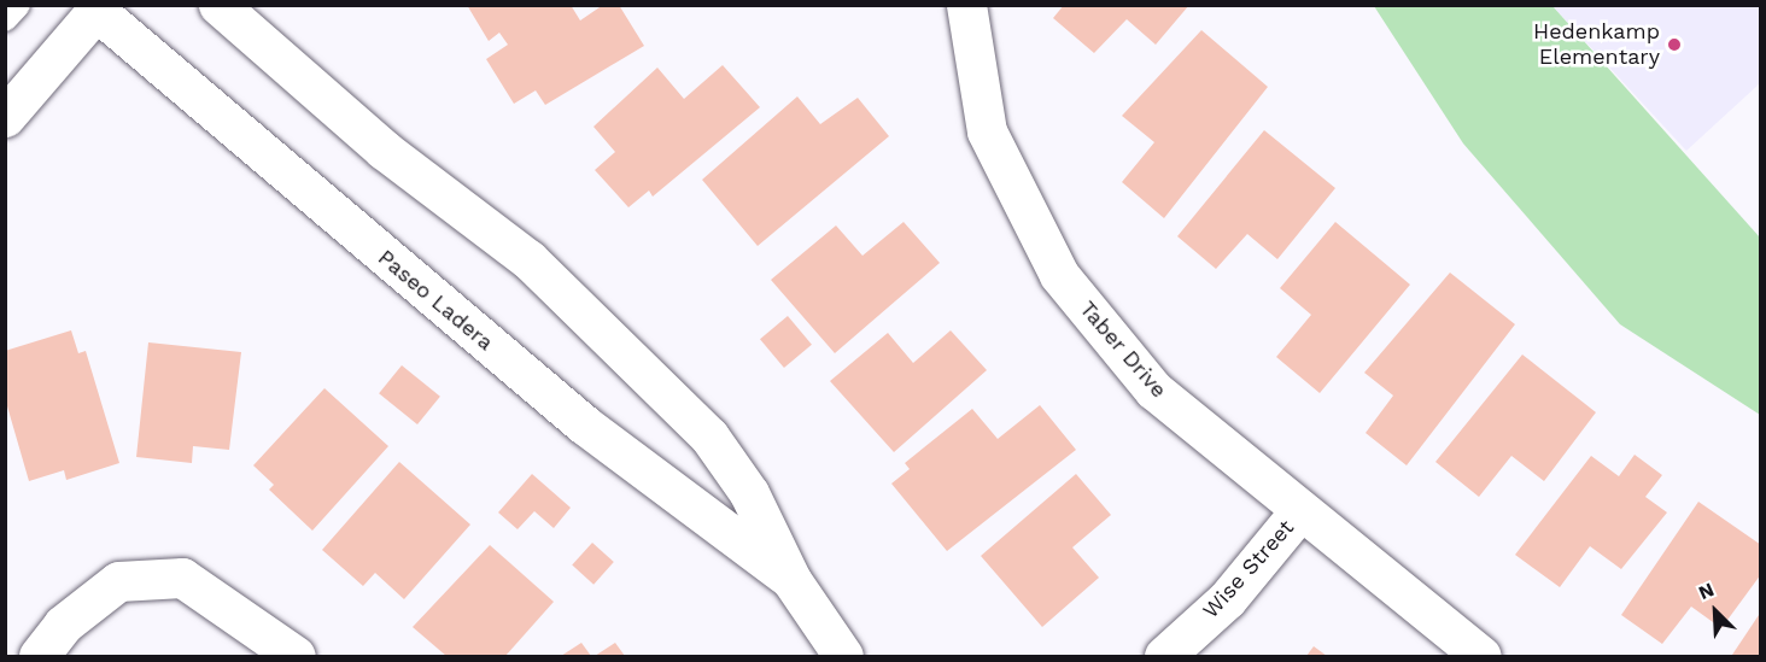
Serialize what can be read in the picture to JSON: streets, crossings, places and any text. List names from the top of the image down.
{
  "streets": {
    "street": ["Paseo Ladera", "Taber Drive", "Wise Street"]
  },
  "crossings": [
    ["Taber Drive", "Wise Street"]
  ],
  "places": ["Hedenkamp Elementary"],
  "north": "top left"
}
